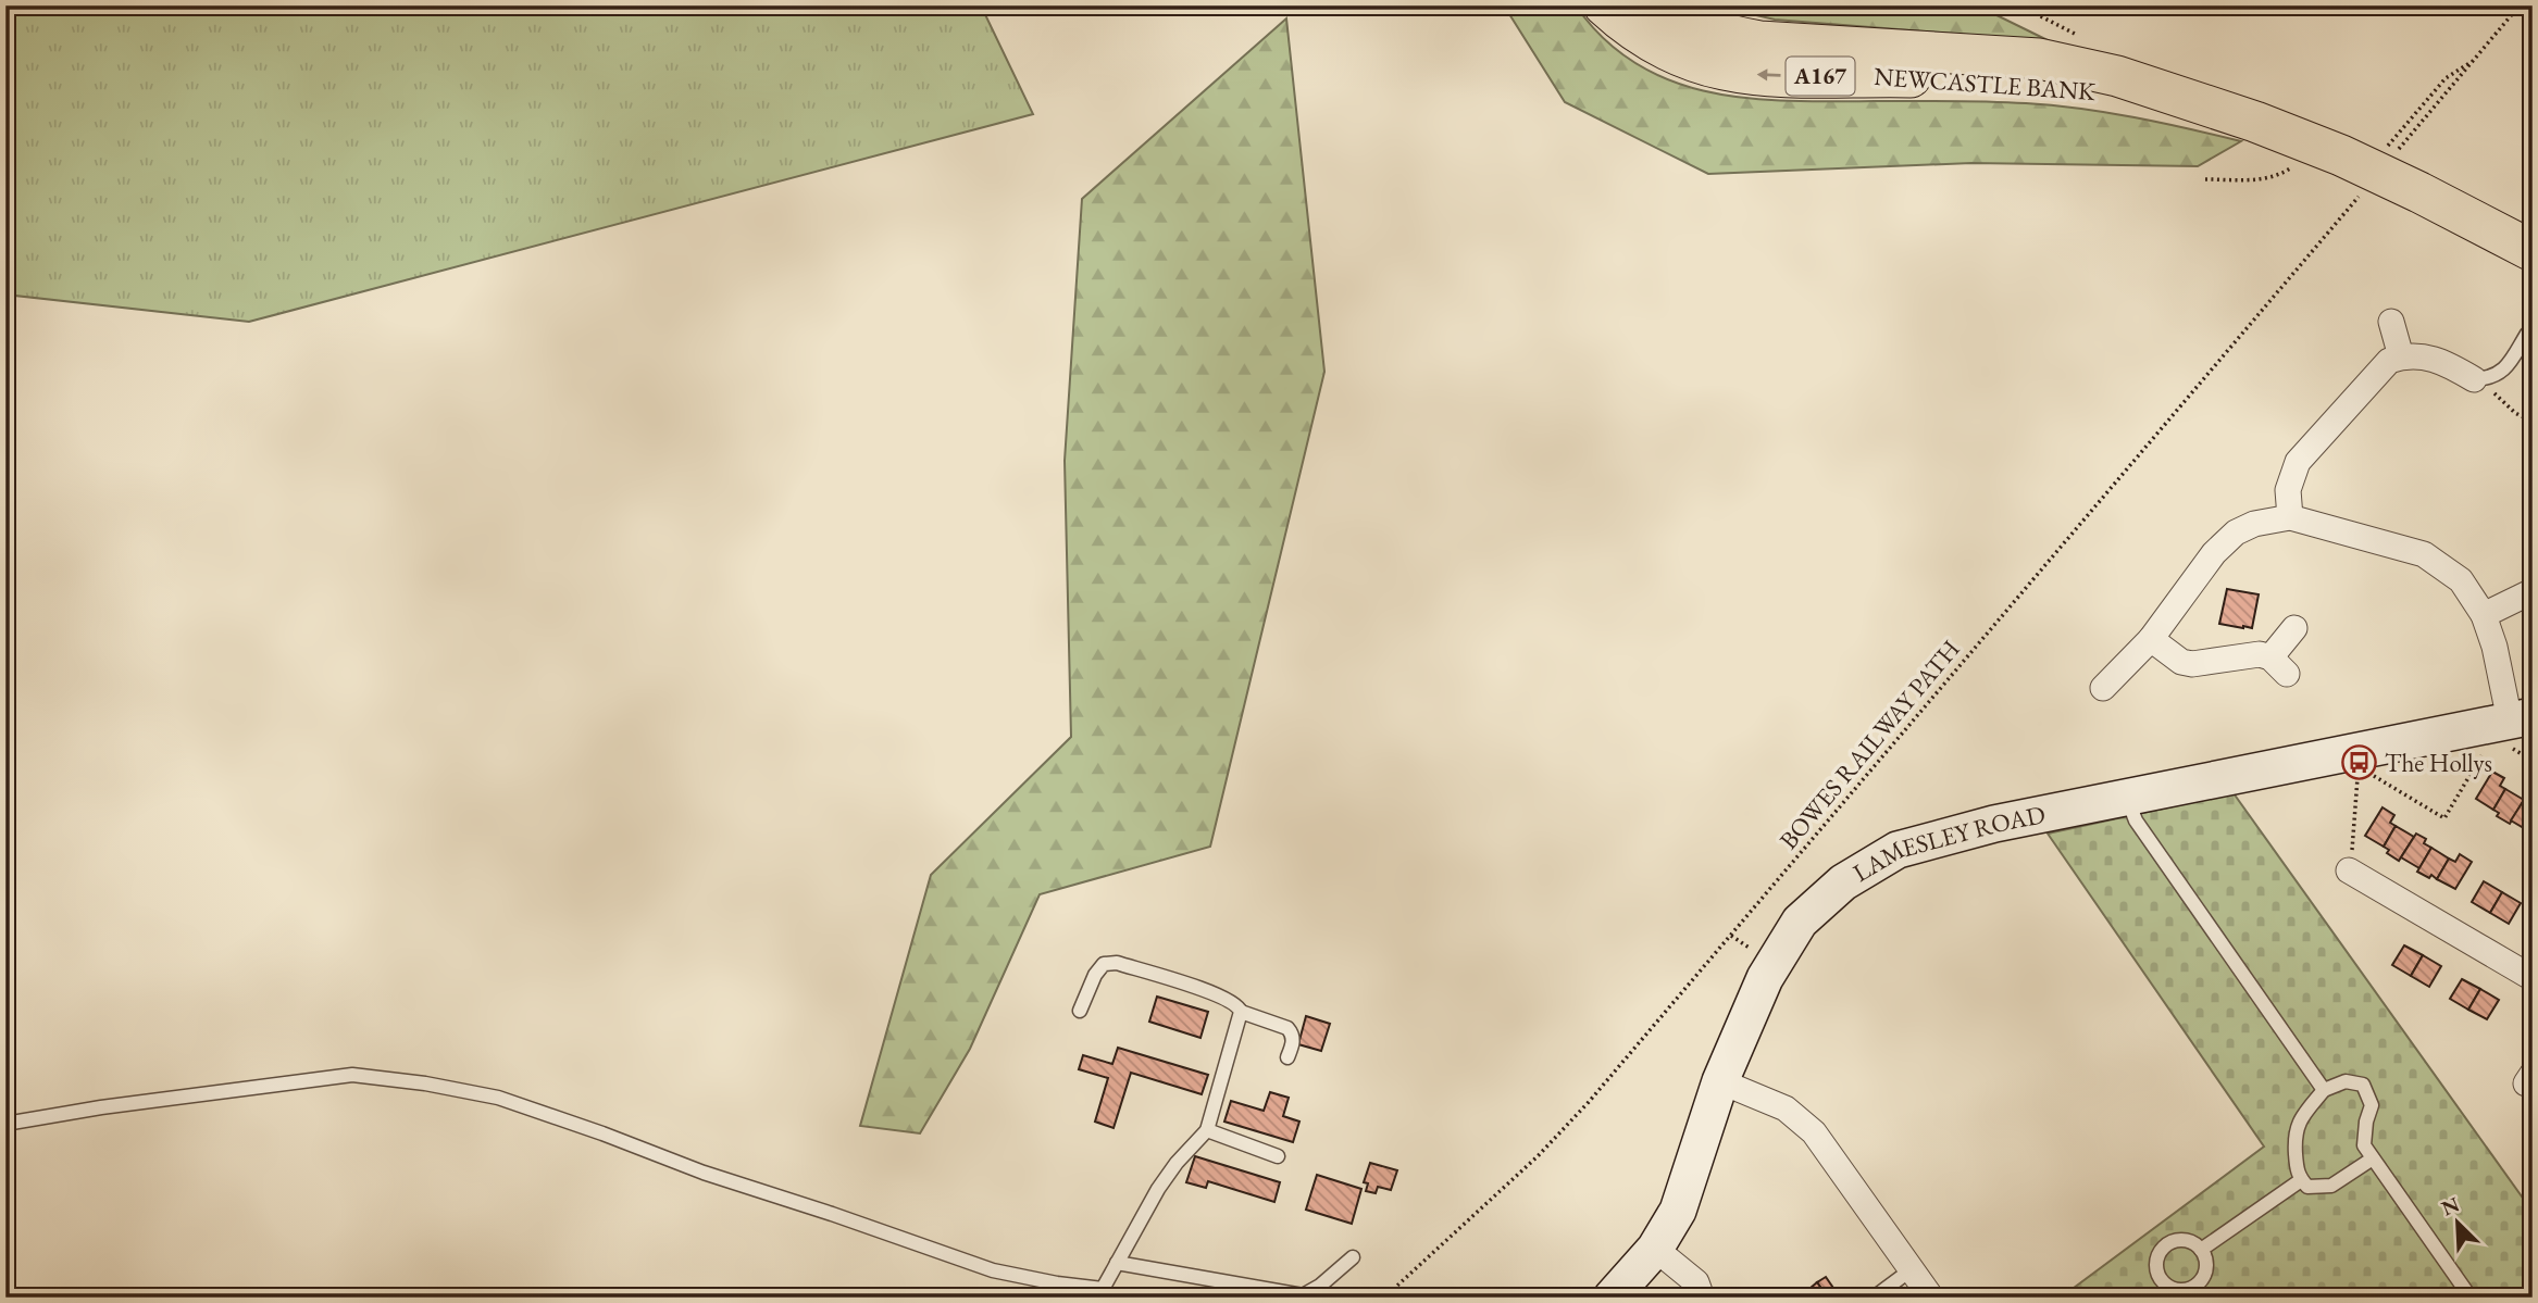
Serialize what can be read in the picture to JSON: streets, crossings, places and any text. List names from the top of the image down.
{
  "streets": {
    "main road": ["A167", "NEWCASTLE BANK"],
    "street": ["LAMESLEY ROAD"],
    "path": ["BOWES RAILWAY PATH"]
  },
  "places": {
    "bus stop": ["The Hollys"]
  },
  "north": "top left"
}
